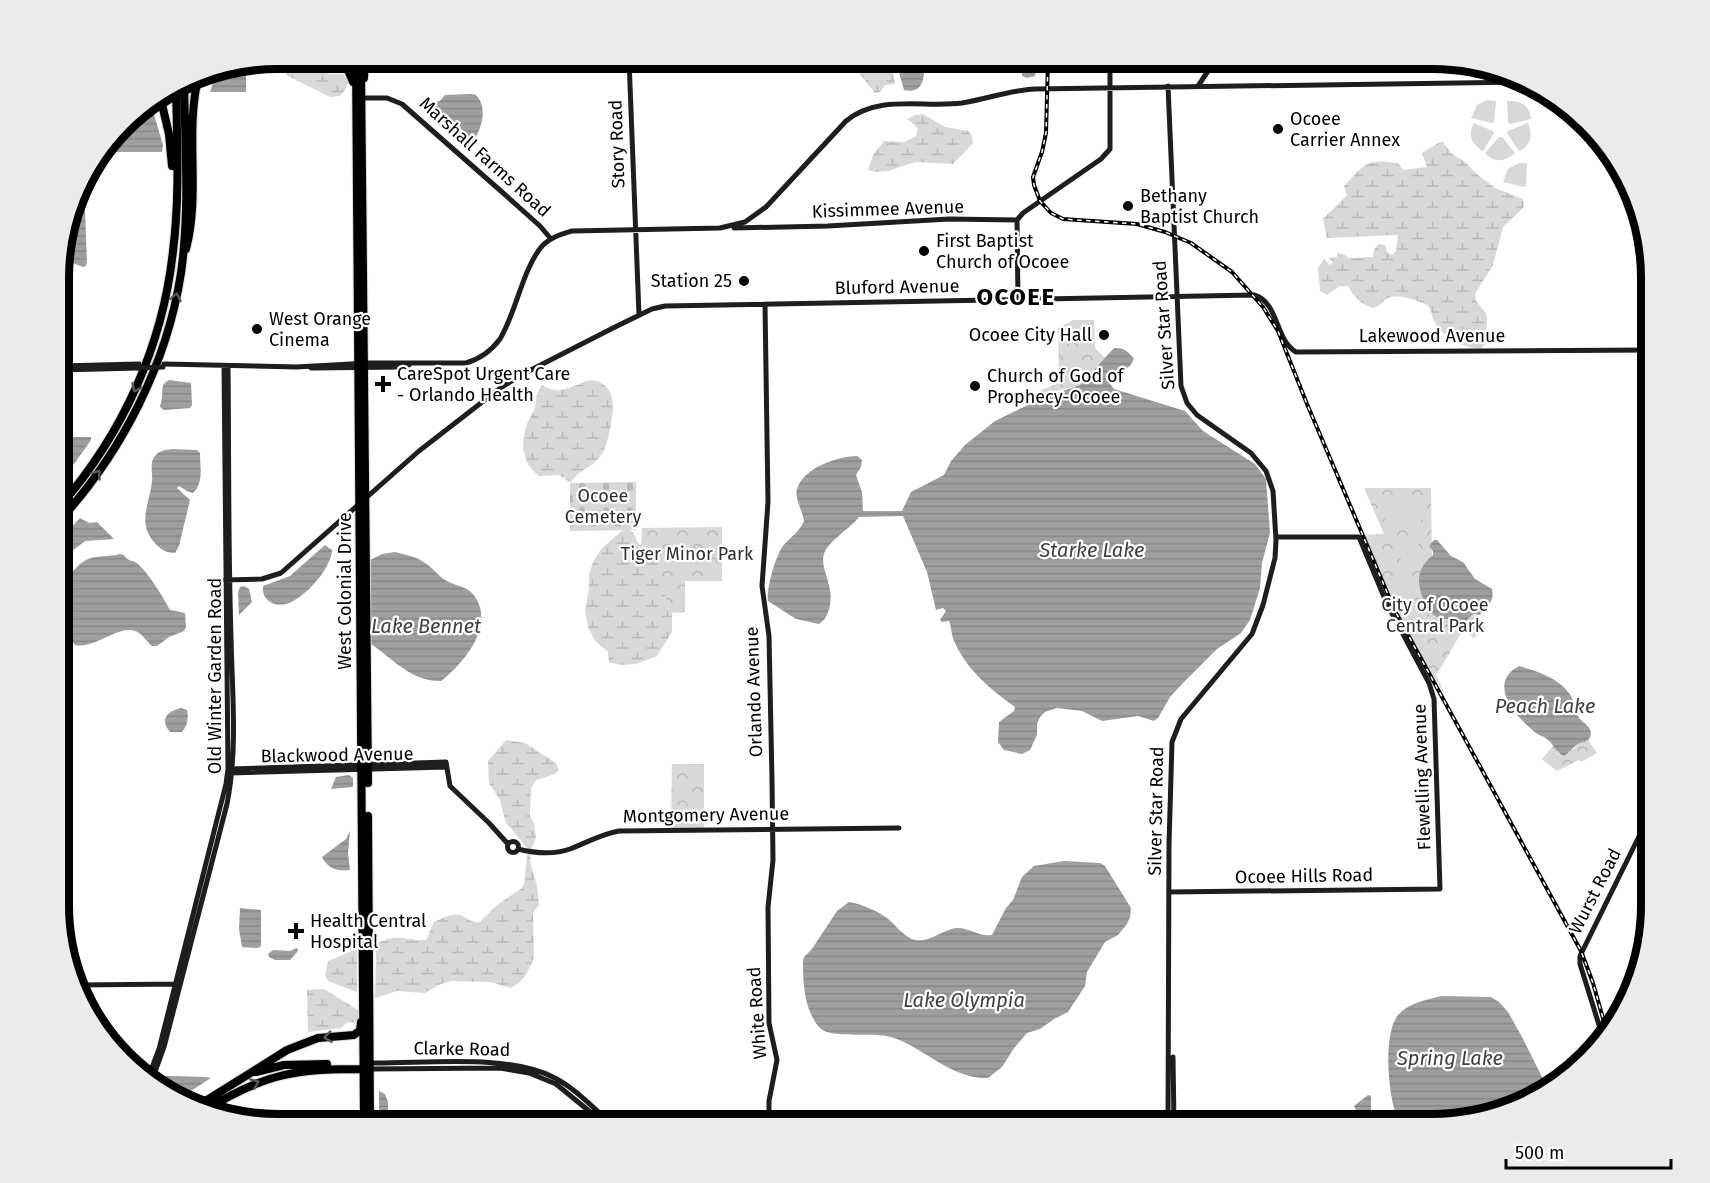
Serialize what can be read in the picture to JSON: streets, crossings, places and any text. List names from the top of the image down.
{
  "streets": {
    "highway": ["West Colonial Drive"],
    "street": [
      "Story Road",
      "Marshall Farms Road",
      "Kissimmee Avenue",
      "Bluford Avenue",
      "Silver Star Road",
      "Lakewood Avenue",
      "Old Winter Garden Road",
      "Orlando Avenue",
      "Blackwood Avenue",
      "Flewelling Avenue",
      "Montgomery Avenue",
      "Ocoee Hills Road",
      "Wurst Road",
      "White Road",
      "Clarke Road"
    ]
  },
  "crossings": [
    ["Story Road", "Kissimmee Avenue"],
    ["Story Road", "Bluford Avenue"],
    ["Marshall Farms Road", "Kissimmee Avenue"],
    ["Marshall Farms Road", "West Colonial Drive"],
    ["Bluford Avenue", "Silver Star Road"],
    ["Bluford Avenue", "Lakewood Avenue"],
    ["Bluford Avenue", "West Colonial Drive"],
    ["Bluford Avenue", "Old Winter Garden Road"],
    ["Bluford Avenue", "Orlando Avenue"],
    ["Silver Star Road", "Flewelling Avenue"],
    ["Silver Star Road", "Ocoee Hills Road"],
    ["West Colonial Drive", "Blackwood Avenue"],
    ["West Colonial Drive", "Clarke Road"],
    ["Old Winter Garden Road", "Blackwood Avenue"],
    ["Orlando Avenue", "Montgomery Avenue"],
    ["Orlando Avenue", "White Road"],
    ["Blackwood Avenue", "Montgomery Avenue"],
    ["Flewelling Avenue", "Ocoee Hills Road"]
  ],
  "districts": ["OCOEE"],
  "water": [
    "Starke Lake",
    "Lake Bennet",
    "Peach Lake",
    "Lake Olympia",
    "Spring Lake"
  ],
  "parks": ["Ocoee Cemetery", "Tiger Minor Park", "City of Ocoee Central Park"],
  "places": {
    "other": [
      "Ocoee Carrier Annex",
      "Bethany Baptist Church",
      "First Baptist Church of Ocoee",
      "Station 25",
      "West Orange Cinema",
      "Ocoee City Hall",
      "Church of God of Prophecy-Ocoee"
    ],
    "health": ["CareSpot Urgent Care - Orlando Health", "Health Central Hospital"]
  },
  "scale_bar": "500 m"
}
